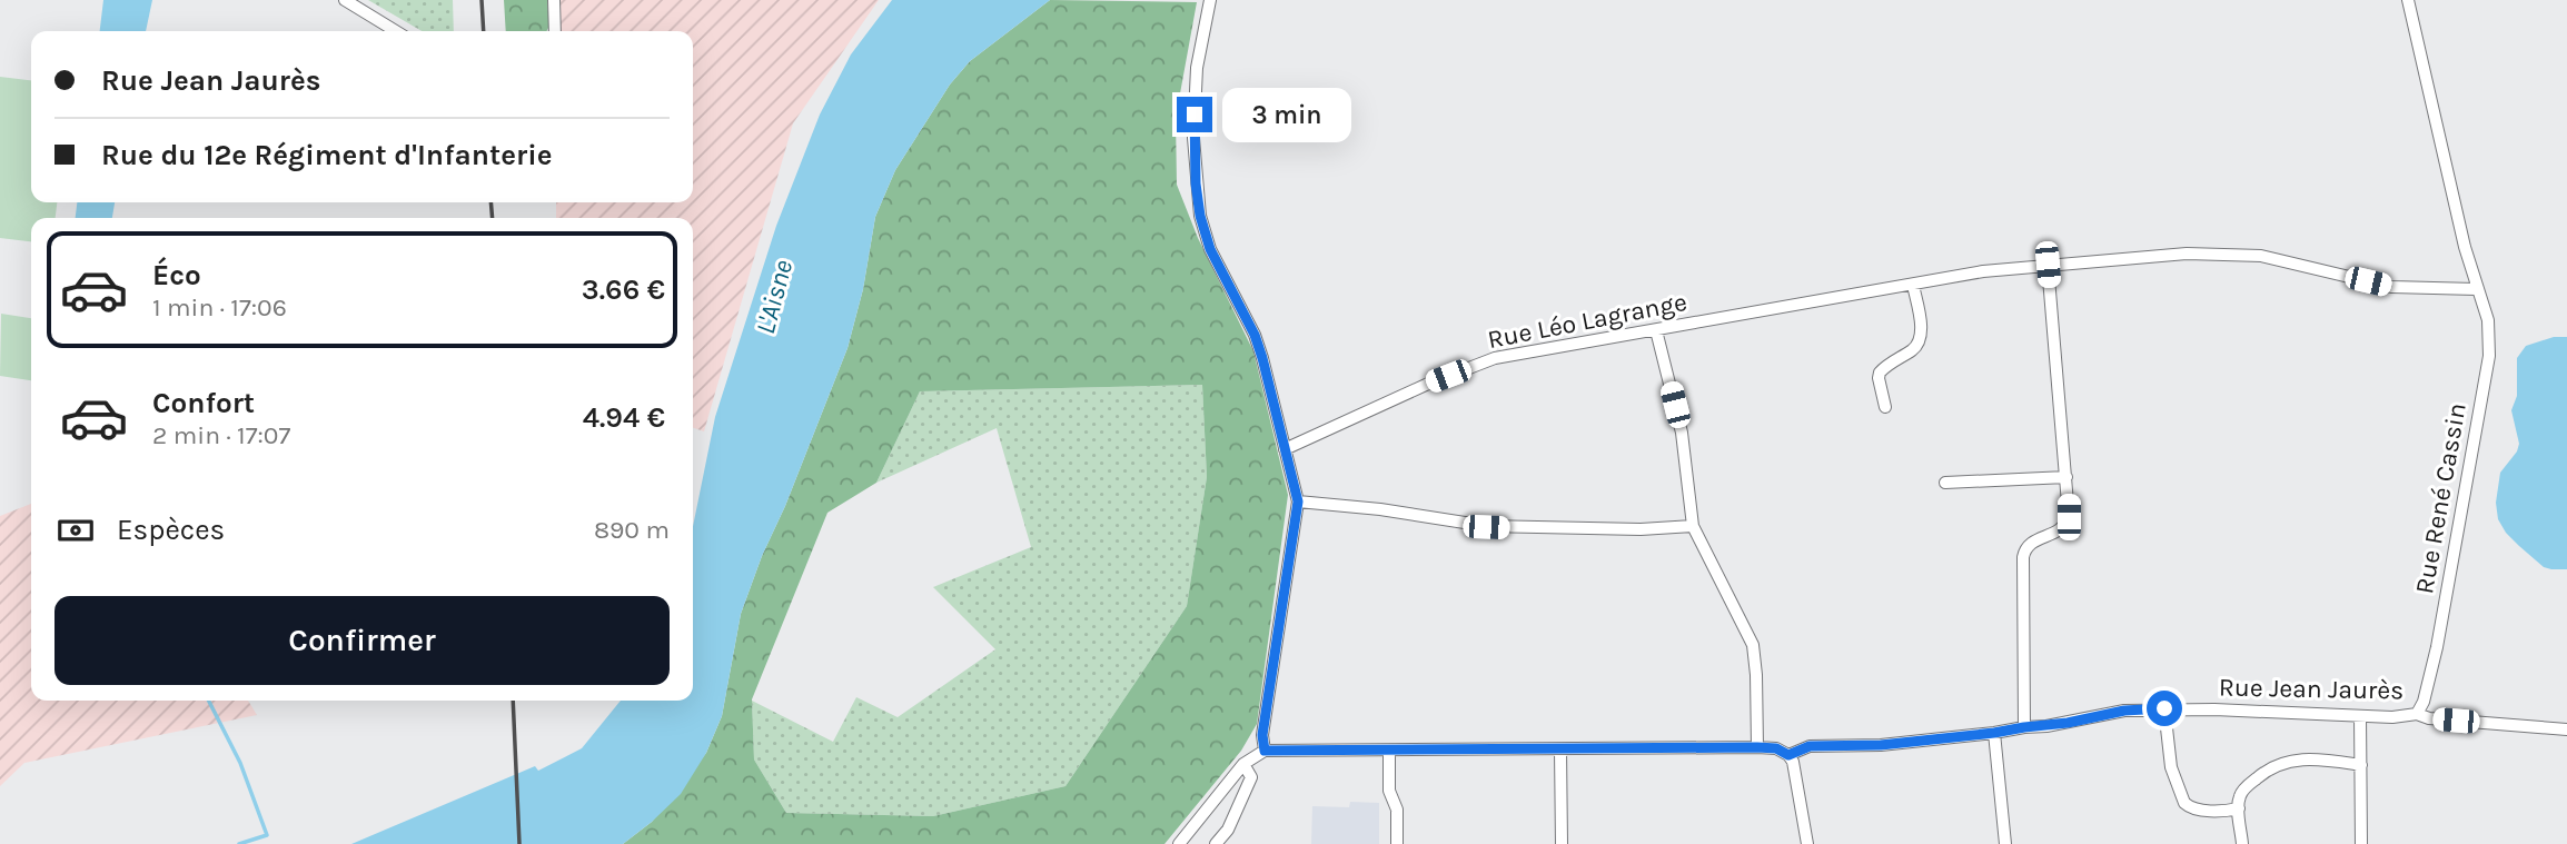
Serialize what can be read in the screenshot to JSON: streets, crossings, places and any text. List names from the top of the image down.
{
  "streets": {
    "street": ["Rue Léo Lagrange", "Rue René Cassin", "Rue Jean Jaurès"]
  },
  "crossings": [
    ["Rue Léo Lagrange", "Rue René Cassin"],
    ["Rue René Cassin", "Rue Jean Jaurès"]
  ],
  "water": ["L'Aisne"],
  "page": {
    "banner": ["Rue Jean Jaurès", "Rue du 12e Régiment d'Infanterie"],
    "bubble": "3 min",
    "list": [
      {
        "name": "Éco",
        "note": "1 min · 17:06",
        "value": "3.66 €"
      },
      {
        "name": "Confort",
        "note": "2 min · 17:07",
        "value": "4.94 €"
      }
    ],
    "pay": ["Espèces", "890 m"],
    "buttons": "Confirmer"
  }
}
